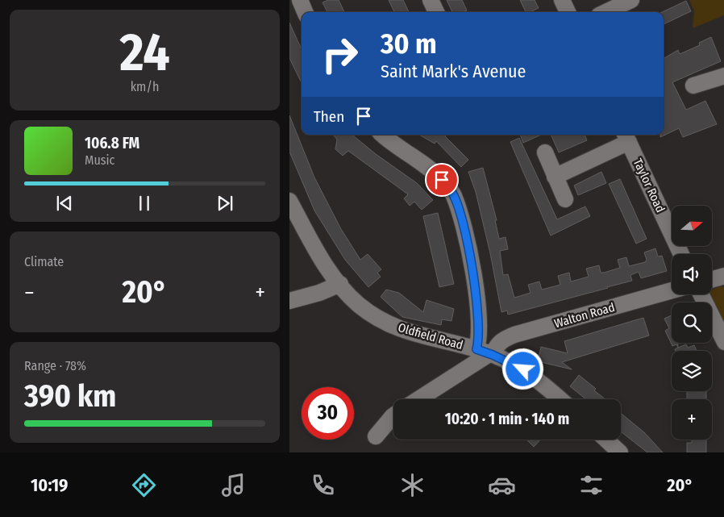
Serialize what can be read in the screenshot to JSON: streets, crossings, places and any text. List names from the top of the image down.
{
  "streets": {
    "street": ["Taylor Road", "Walton Road", "Oldfield Road"]
  },
  "crossings": [
    ["Walton Road", "Oldfield Road"]
  ],
  "north": "right",
  "page": {
    "tile": [
      ["24", "km/h"],
      "Climate",
      ["Range · 78%", "390 km"]
    ],
    "turn": ["30 m", "Saint Mark's Avenue"],
    "then": "Then",
    "song": ["106.8 FM", "Music"],
    "map_buttons": "+",
    "heat": ["−", "20°", "+"],
    "limit": "30",
    "trip": "10:20 · 1 min · 140 m",
    "tabs": ["10:19", "20°"]
  }
}
